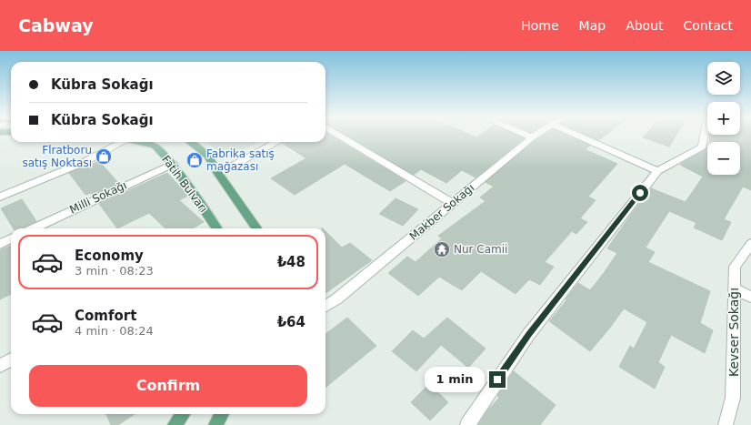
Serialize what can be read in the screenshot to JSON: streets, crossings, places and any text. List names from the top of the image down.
{
  "streets": {
    "main road": ["Fatih Bulvarı"],
    "street": ["Milli Sokağı", "Makber Sokağı", "Kevser Sokağı"]
  },
  "crossings": [
    ["Fatih Bulvarı", "Milli Sokağı"]
  ],
  "places": {
    "shop": ["Flratboru satış Noktası", "Fabrika satış mağazası"],
    "temple": ["Nur Camii"]
  },
  "page": {
    "header": "Cabway",
    "nav": [
      "Home",
      "Map",
      "About",
      "Contact"
    ],
    "map_buttons": ["+", "−"],
    "banner": ["Kübra Sokağı", "Kübra Sokağı"],
    "list": [
      {
        "name": "Economy",
        "note": "3 min · 08:23",
        "value": "₺48"
      },
      {
        "name": "Comfort",
        "note": "4 min · 08:24",
        "value": "₺64"
      }
    ],
    "buttons": "Confirm",
    "bubble": "1 min"
  }
}
